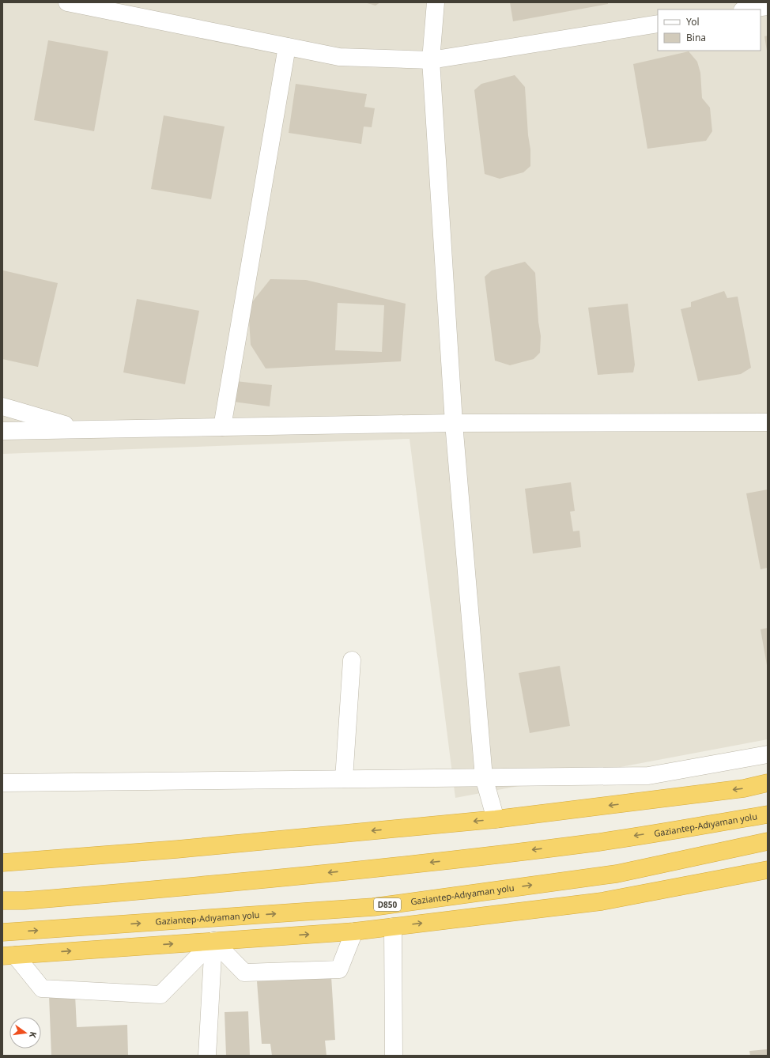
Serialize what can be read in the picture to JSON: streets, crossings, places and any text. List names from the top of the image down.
{
  "streets": {
    "highway": ["Gaziantep-Adıyaman yolu", "D850"]
  },
  "legend": ["Yol", "Bina"],
  "north": "right"
}
